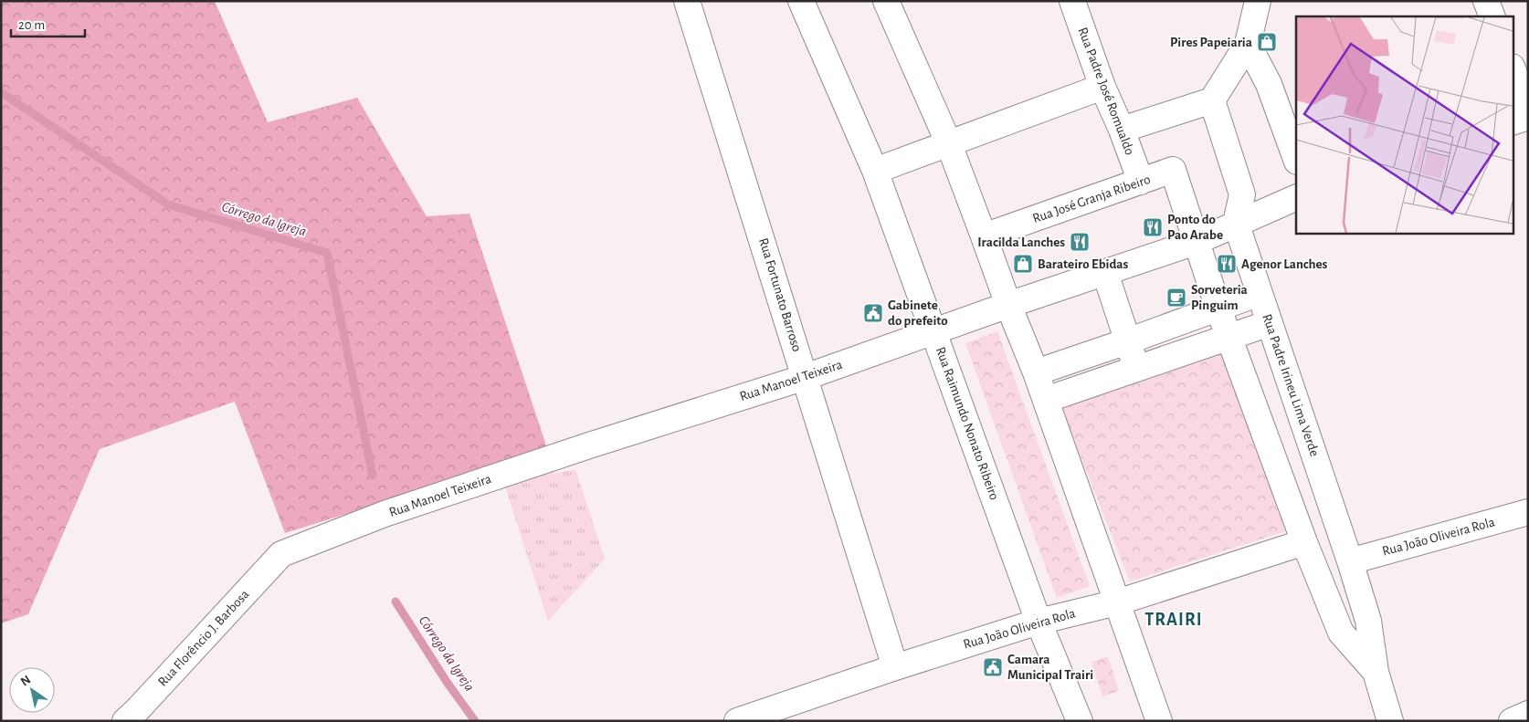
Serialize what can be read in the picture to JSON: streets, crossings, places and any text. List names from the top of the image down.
{
  "streets": {
    "street": [
      "Rua Padre José Romualdo",
      "Rua José Granja Ribeiro",
      "Rua Fortunato Barroso",
      "Rua Manoel Teixeira",
      "Rua Padre Irineu Lima Verde",
      "Rua Raimundo Nonato Ribeiro",
      "Rua João Oliveira Rola",
      "Rua Florêncio J. Barbosa"
    ]
  },
  "crossings": [
    ["Rua Padre José Romualdo", "Rua José Granja Ribeiro"],
    ["Rua José Granja Ribeiro", "Rua Padre Irineu Lima Verde"],
    ["Rua Fortunato Barroso", "Rua Manoel Teixeira"],
    ["Rua Fortunato Barroso", "Rua João Oliveira Rola"],
    ["Rua Manoel Teixeira", "Rua Padre Irineu Lima Verde"],
    ["Rua Manoel Teixeira", "Rua Raimundo Nonato Ribeiro"],
    ["Rua Manoel Teixeira", "Rua Florêncio J. Barbosa"],
    ["Rua Padre Irineu Lima Verde", "Rua João Oliveira Rola"],
    ["Rua Raimundo Nonato Ribeiro", "Rua João Oliveira Rola"]
  ],
  "districts": ["TRAIRI"],
  "water": ["Córrego da Igreja"],
  "places": {
    "shop": ["Pires Papeiaria", "Barateiro Ebidas"],
    "restaurant": ["Ponto do Pao Arabe", "Iracilda Lanches", "Agenor Lanches"],
    "cafe": ["Sorveteria Pinguim"],
    "public building": ["Gabinete do prefeito", "Camara Municipal Trairi"]
  },
  "scale_bar": "20 m",
  "north": "top left"
}
